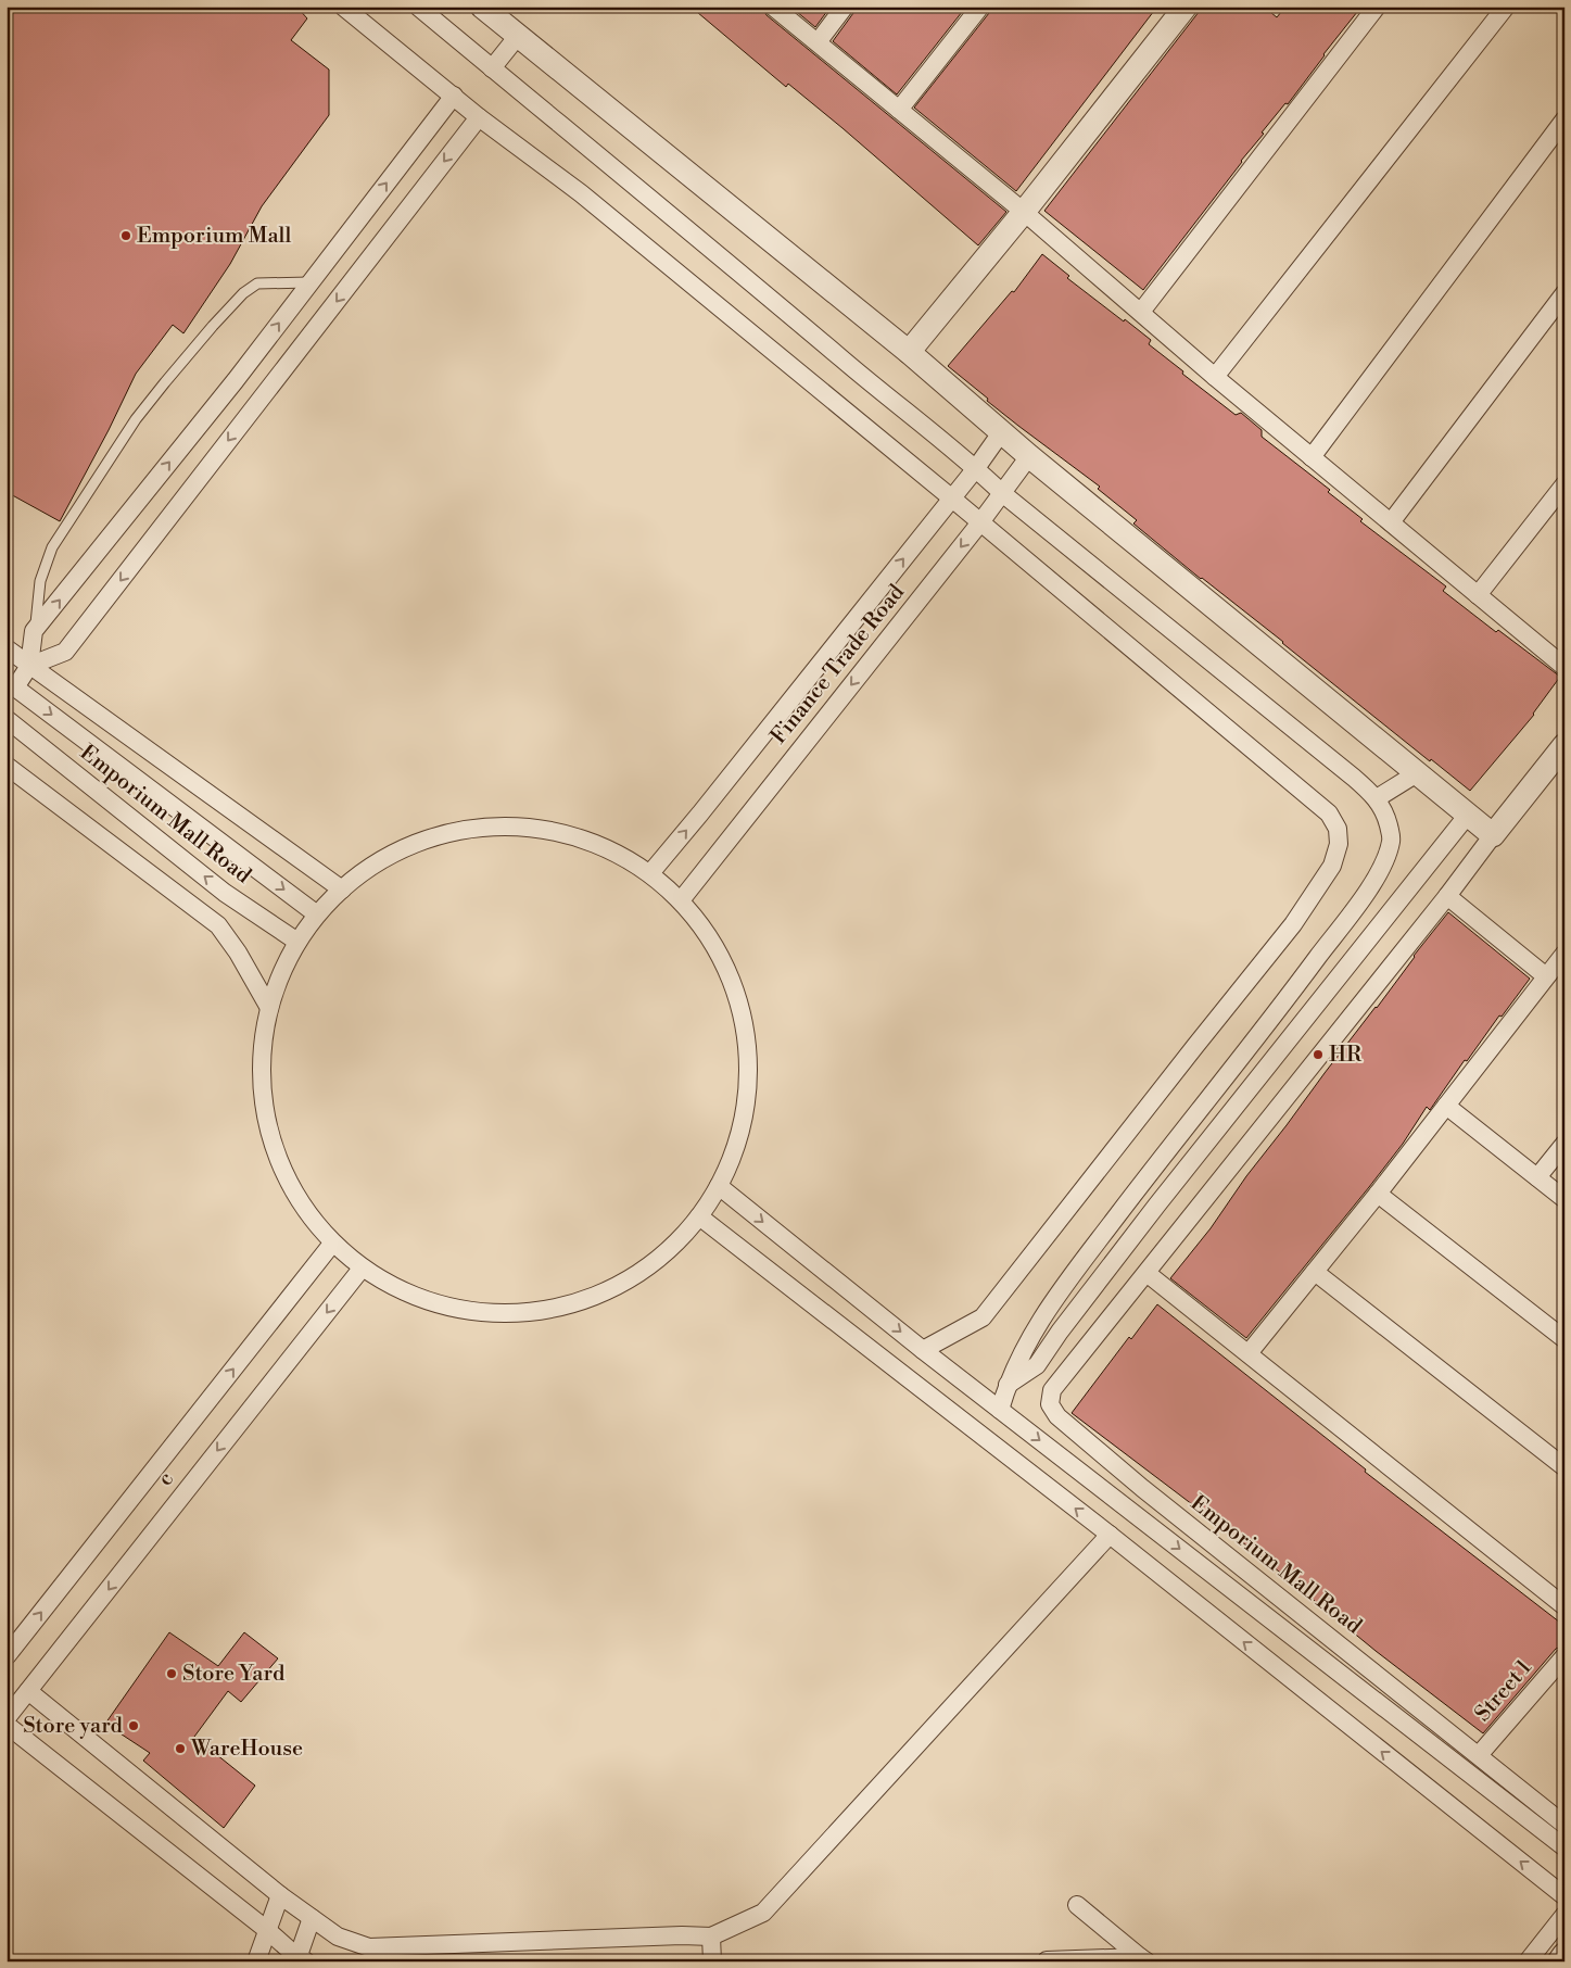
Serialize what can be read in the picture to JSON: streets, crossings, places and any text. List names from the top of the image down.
{
  "streets": {
    "street": [
      "Finance Trade Road",
      "Emporium Mall Road",
      "c",
      "Street 1"
    ]
  },
  "crossings": [
    ["Emporium Mall Road", "Street 1"]
  ],
  "places": [
    "Emporium Mall",
    "HR",
    "Store Yard",
    "Store yard",
    "WareHouse"
  ]
}
